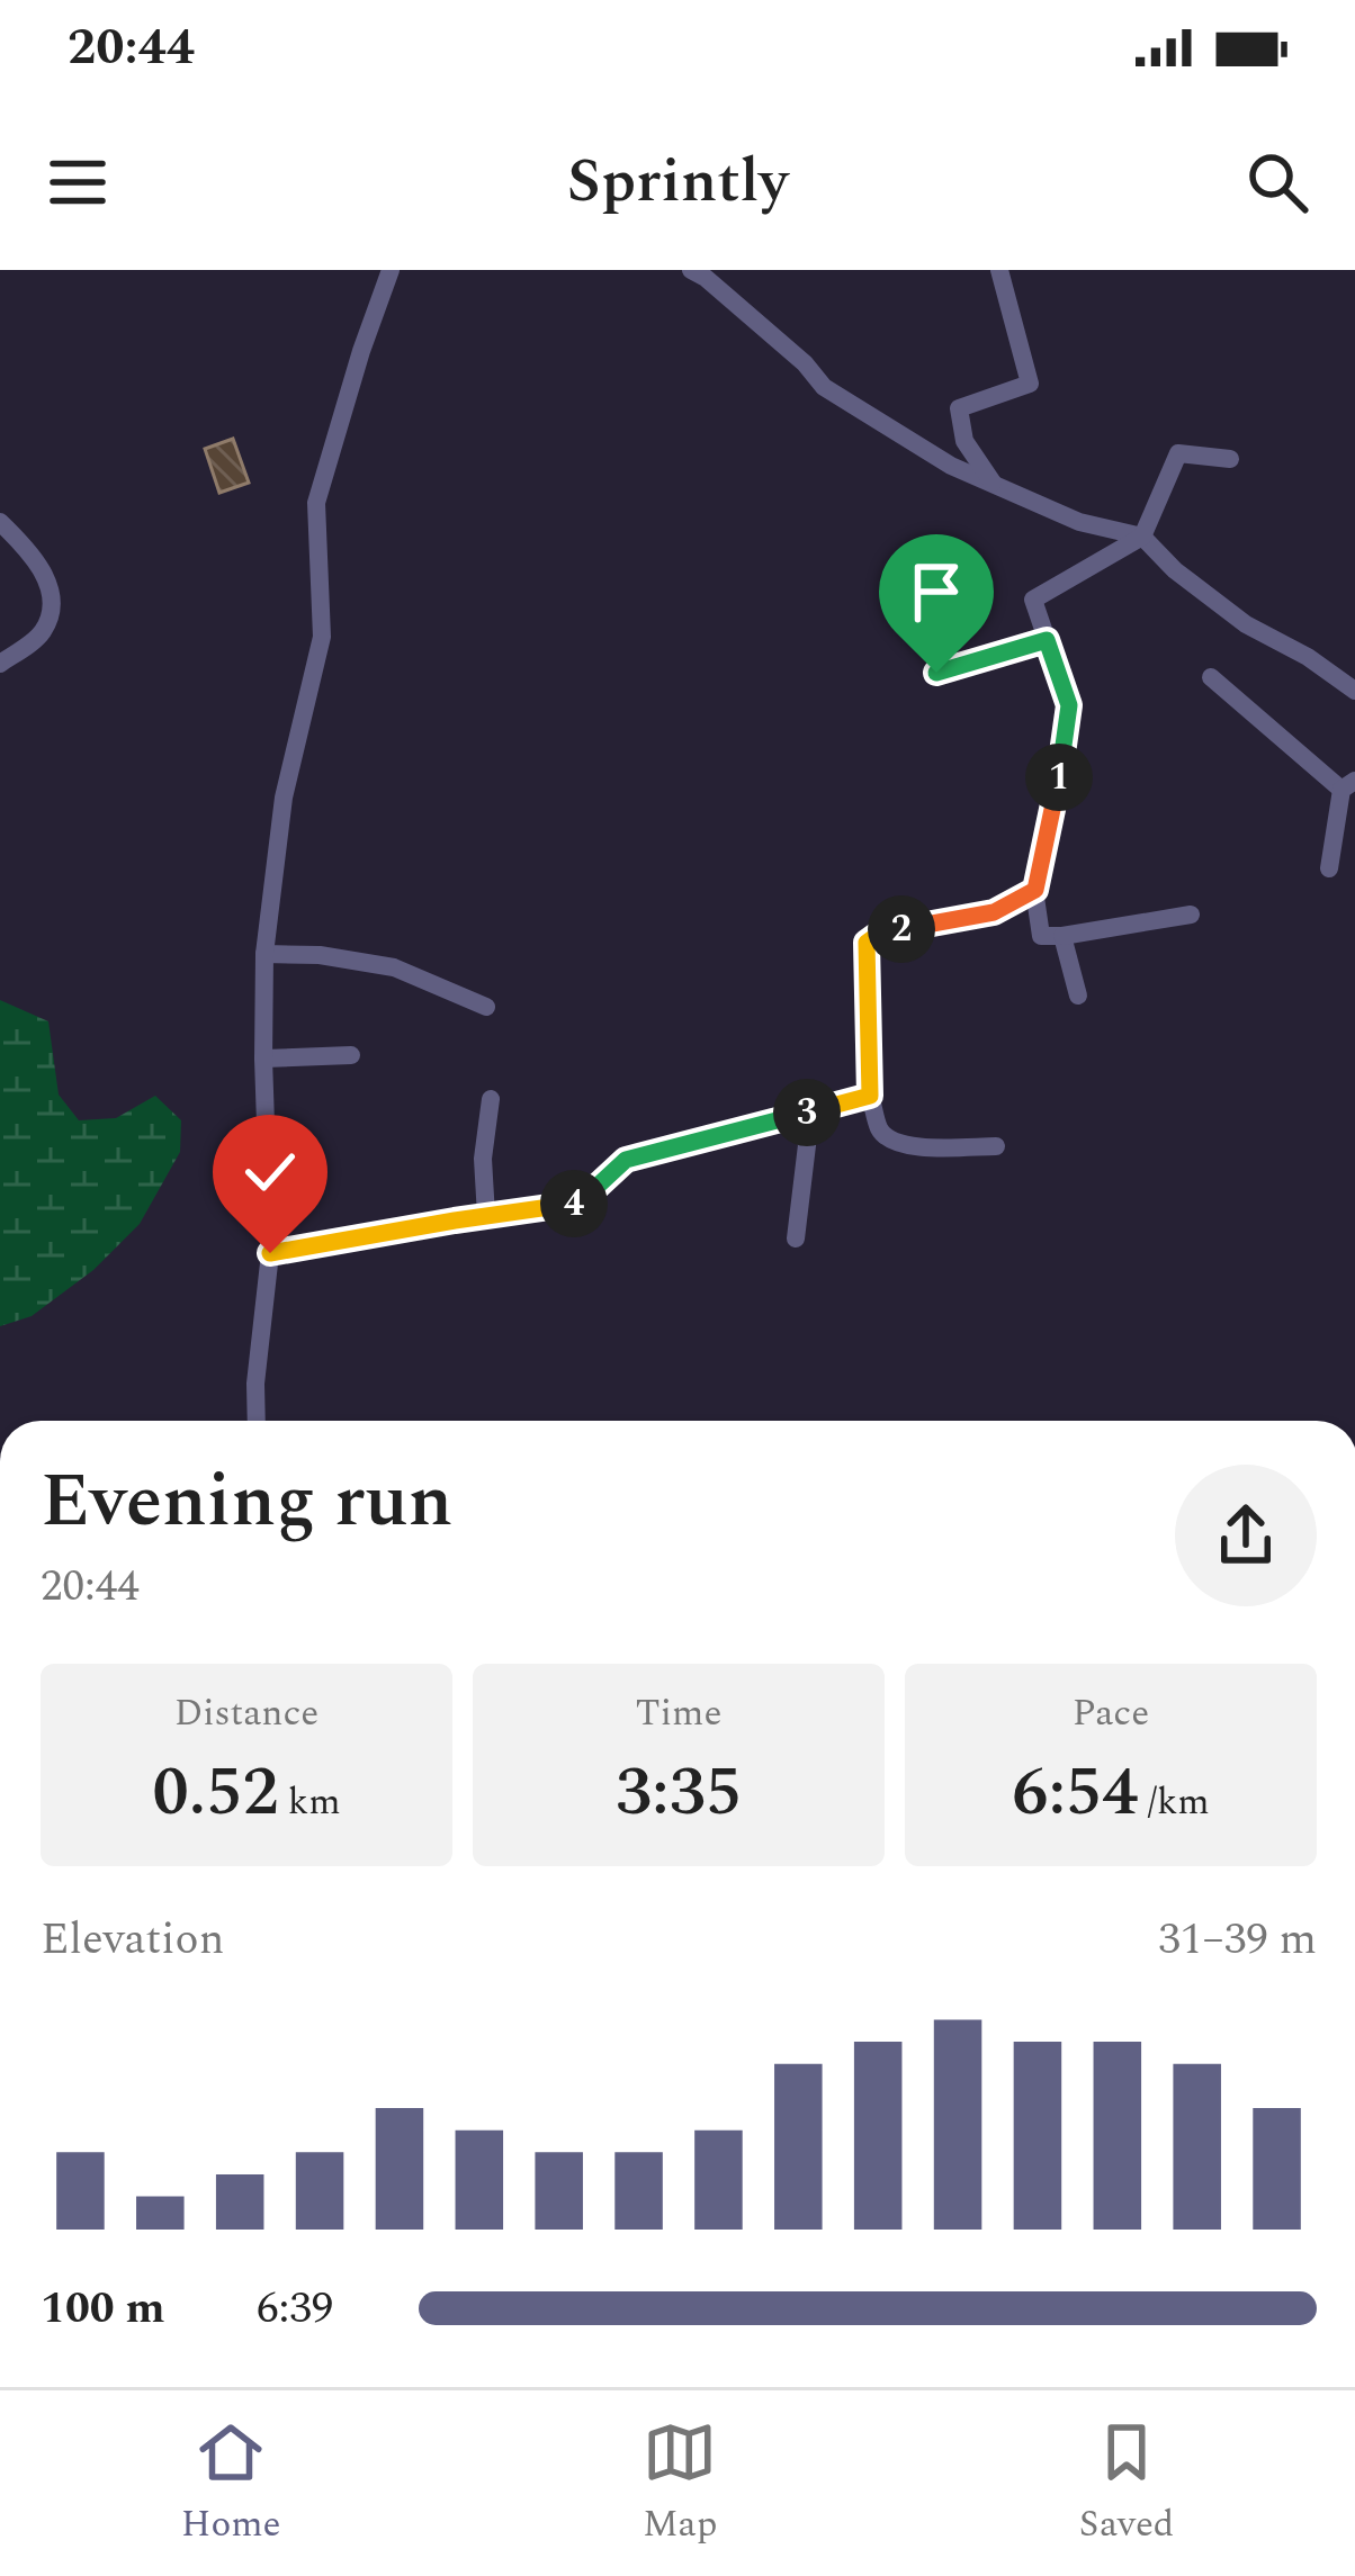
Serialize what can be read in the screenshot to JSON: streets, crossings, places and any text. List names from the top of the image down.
{
  "page": {
    "status": "20:44",
    "header": "Sprintly",
    "pins": [
      "1",
      "2",
      "3",
      "4"
    ],
    "heading": ["Evening run", "20:44"],
    "stats": [
      ["Distance", "0.52 km"],
      ["Time", "3:35"],
      ["Pace", "6:54 /km"]
    ],
    "chart": ["Elevation", "31–39 m"],
    "list": [
      {
        "name": "100 m",
        "note": "6:39"
      }
    ],
    "tabs": ["Home", "Map", "Saved"]
  }
}
